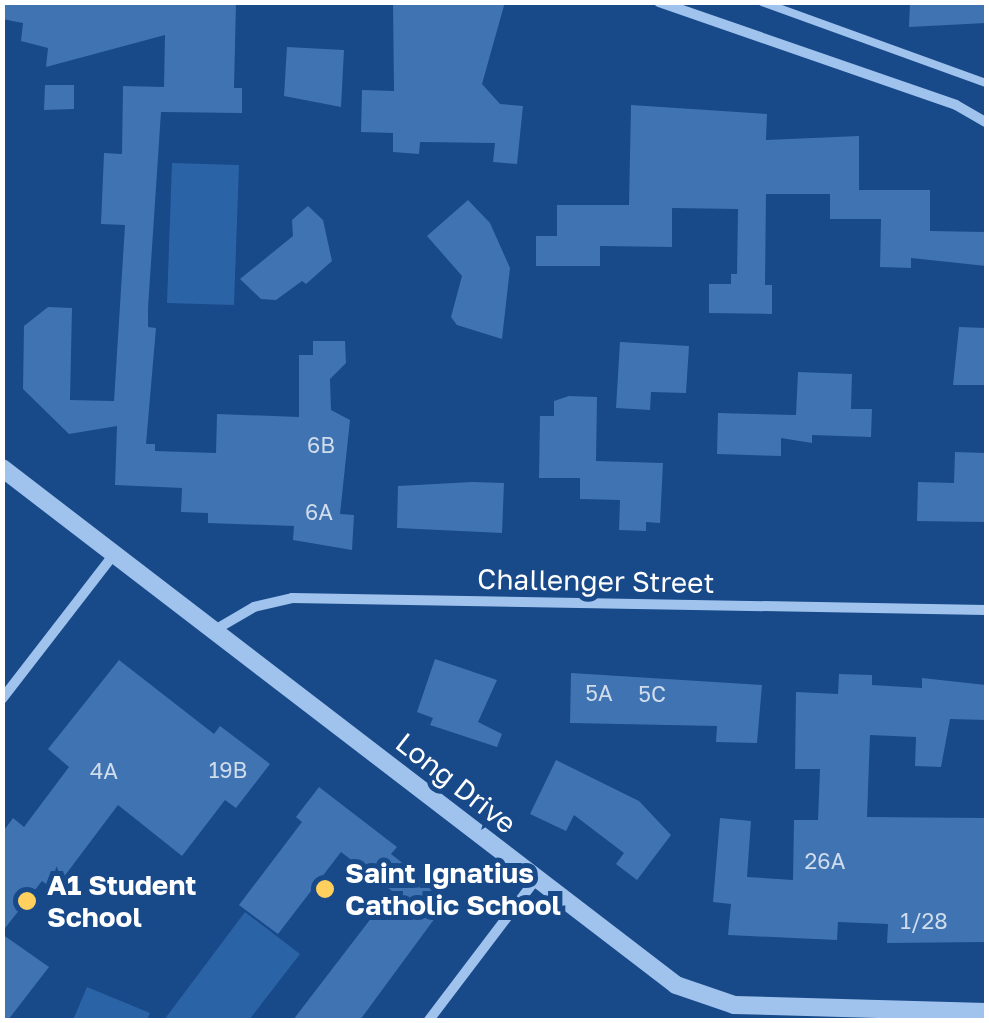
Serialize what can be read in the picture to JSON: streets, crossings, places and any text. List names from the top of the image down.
{
  "streets": {
    "street": ["Challenger Street", "Long Drive"]
  },
  "crossings": [
    ["Challenger Street", "Long Drive"]
  ],
  "places": ["Saint Ignatius Catholic School", "A1 Student School"],
  "house_numbers": [
    "6B",
    "6A",
    "5A",
    "5C",
    "19B",
    "4A",
    "26A",
    "1/28"
  ]
}
